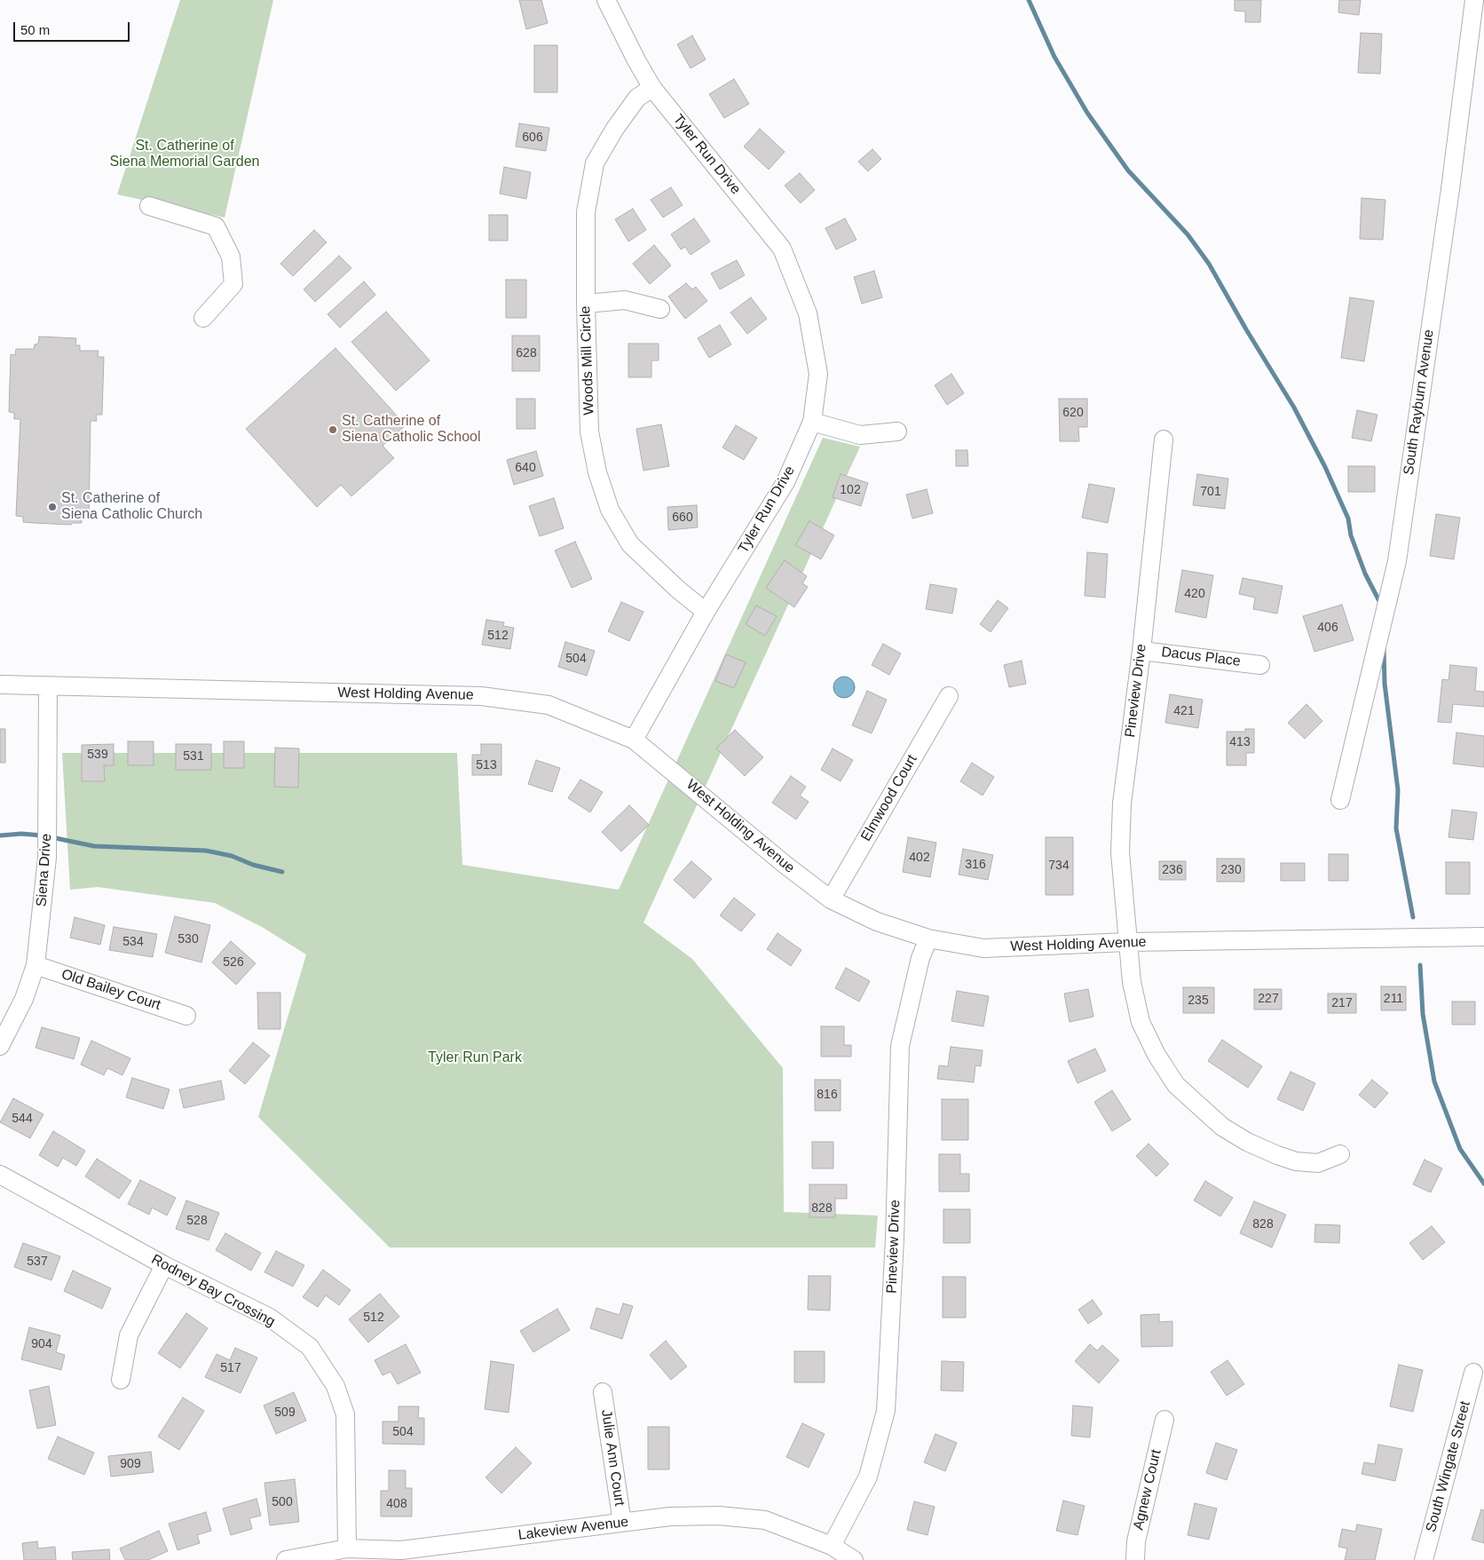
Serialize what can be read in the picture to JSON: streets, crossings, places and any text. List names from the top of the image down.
{
  "streets": {
    "street": [
      "Tyler Run Drive",
      "Woods Mill Circle",
      "South Rayburn Avenue",
      "Dacus Place",
      "Pineview Drive",
      "West Holding Avenue",
      "Elmwood Court",
      "Siena Drive",
      "Old Bailey Court",
      "Rodney Bay Crossing",
      "Julie Ann Court",
      "South Wingate Street",
      "Agnew Court",
      "Lakeview Avenue"
    ]
  },
  "crossings": [
    ["Tyler Run Drive", "Woods Mill Circle"],
    ["Tyler Run Drive", "West Holding Avenue"],
    ["Dacus Place", "Pineview Drive"],
    ["Pineview Drive", "West Holding Avenue"],
    ["Pineview Drive", "Lakeview Avenue"],
    ["West Holding Avenue", "Elmwood Court"],
    ["West Holding Avenue", "Siena Drive"],
    ["Siena Drive", "Old Bailey Court"],
    ["Rodney Bay Crossing", "Lakeview Avenue"],
    ["Julie Ann Court", "Lakeview Avenue"]
  ],
  "parks": ["St. Catherine of Siena Memorial Garden", "Tyler Run Park"],
  "places": ["St. Catherine of Siena Catholic School", "St. Catherine of Siena Catholic Church"],
  "house_numbers": [
    "606",
    "628",
    "620",
    "640",
    "102",
    "701",
    "660",
    "420",
    "406",
    "512",
    "504",
    "421",
    "413",
    "539",
    "531",
    "513",
    "402",
    "316",
    "734",
    "236",
    "230",
    "530",
    "534",
    "526",
    "227",
    "211",
    "235",
    "217",
    "816",
    "544",
    "828",
    "528",
    "828",
    "537",
    "512",
    "904",
    "517",
    "509",
    "504",
    "909",
    "500",
    "408"
  ],
  "scale_bar": "50 m"
}
